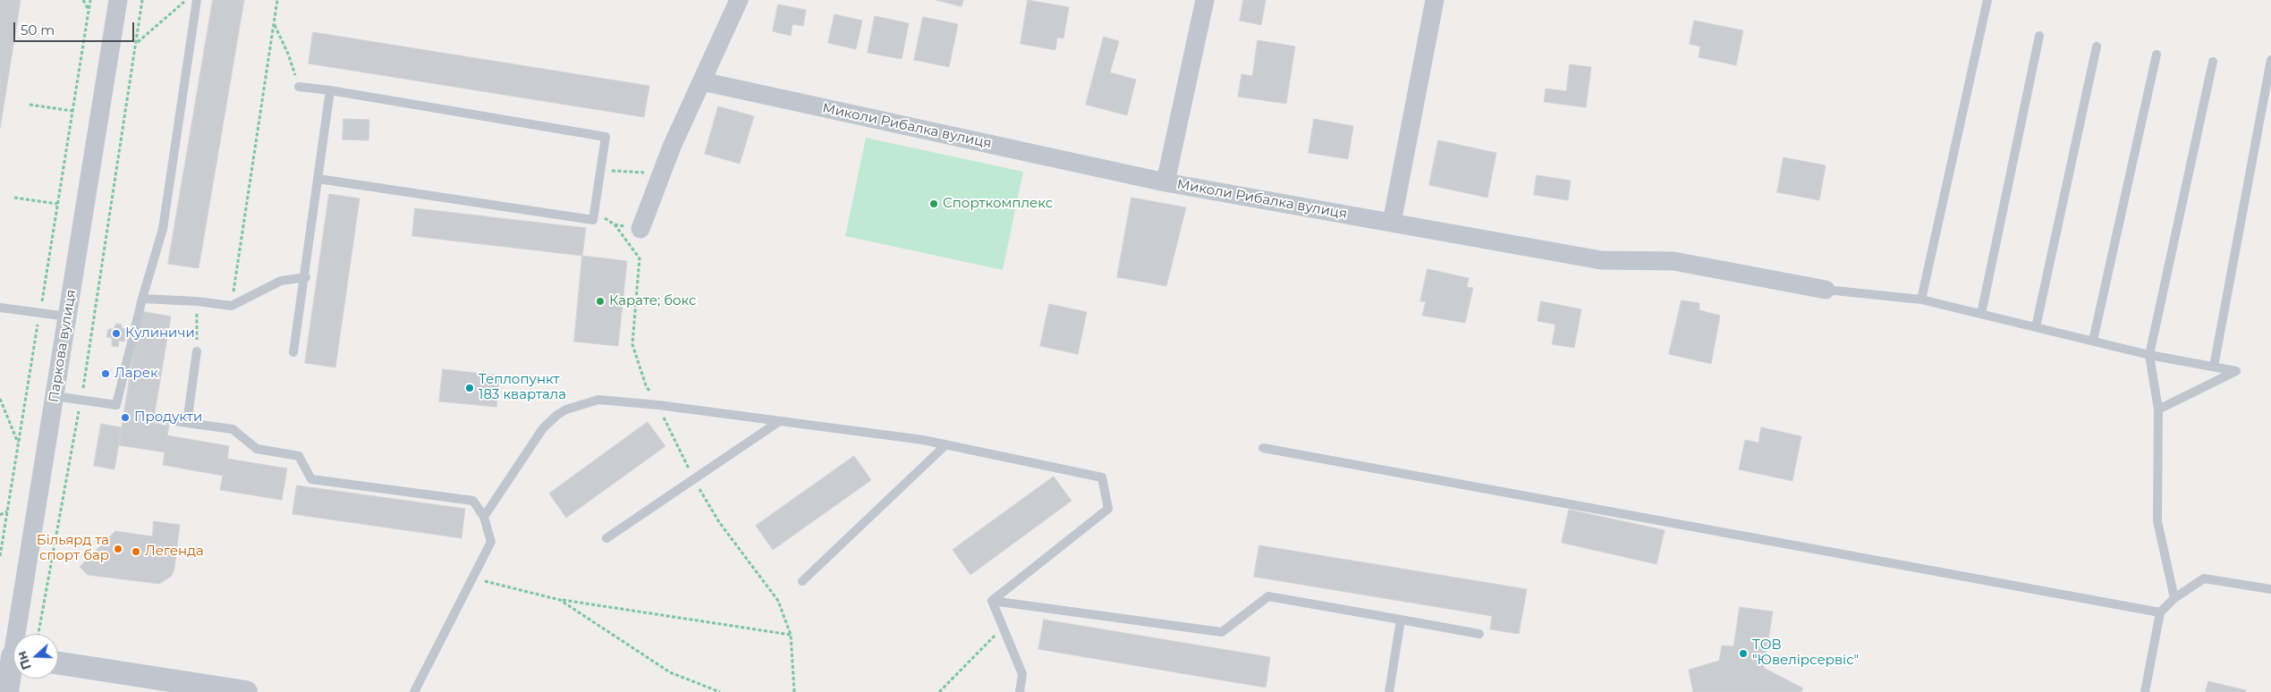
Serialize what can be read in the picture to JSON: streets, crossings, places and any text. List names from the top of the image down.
{
  "streets": {
    "street": ["Миколи Рибалка вулиця", "Паркова вулиця"]
  },
  "places": [
    "Спорткомплекс",
    "Карате; бокс",
    "Кулиничи",
    "Ларек",
    "Теплопункт 183 квартала",
    "Продукти",
    "Більярд та спорт бар",
    "Легенда",
    "ТОВ \"Ювелірсервіс\""
  ],
  "scale_bar": "50 m",
  "north": "left"
}
